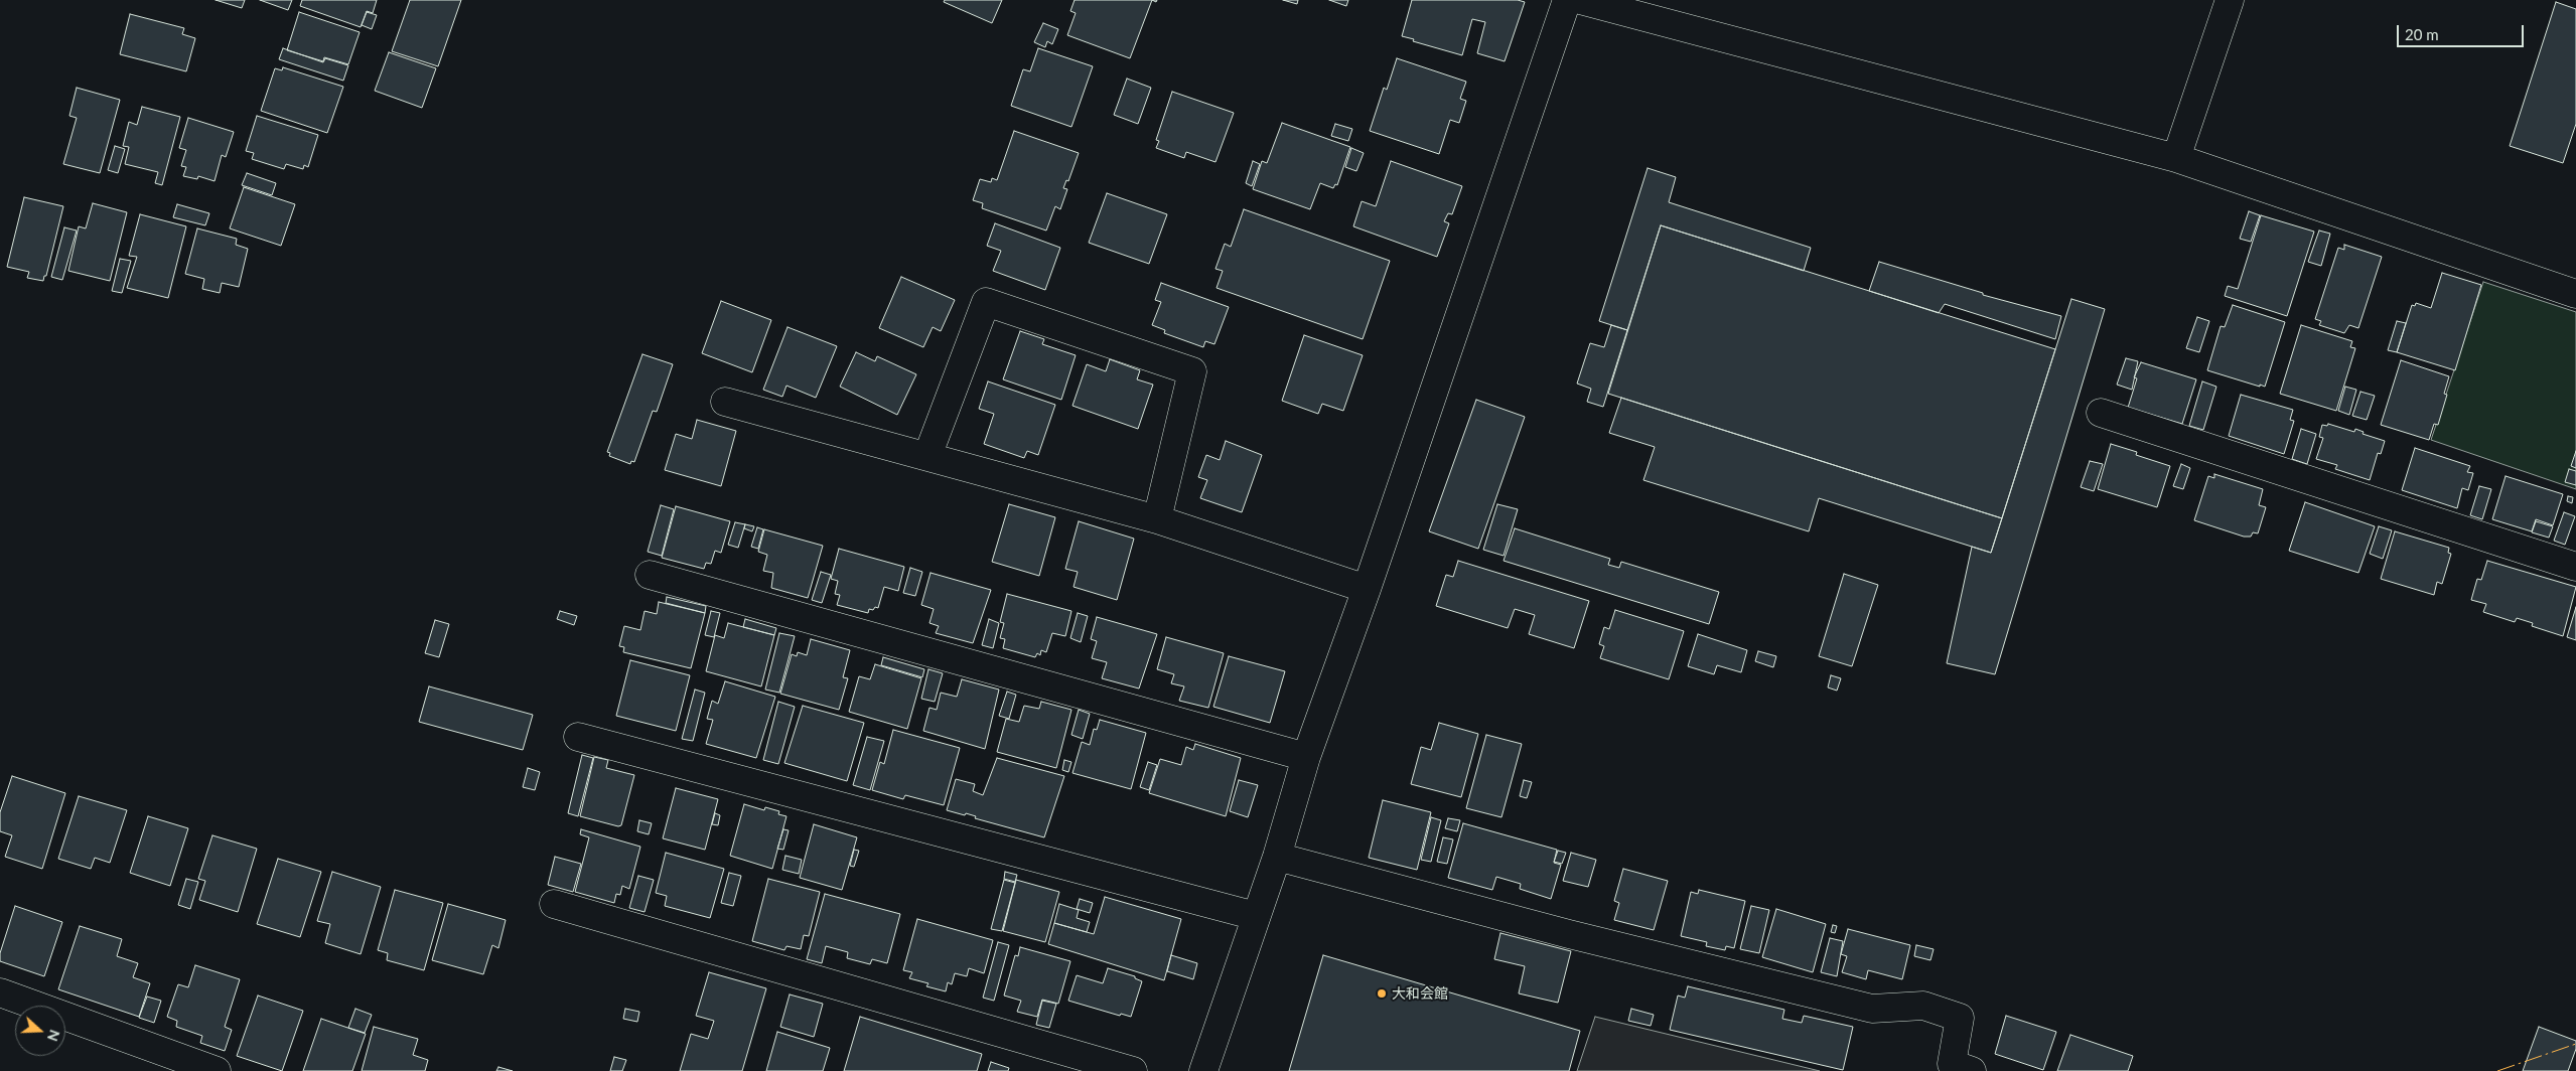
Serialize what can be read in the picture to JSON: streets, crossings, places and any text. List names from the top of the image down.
{
  "places": ["大和会館"],
  "scale_bar": "20 m",
  "north": "right"
}
